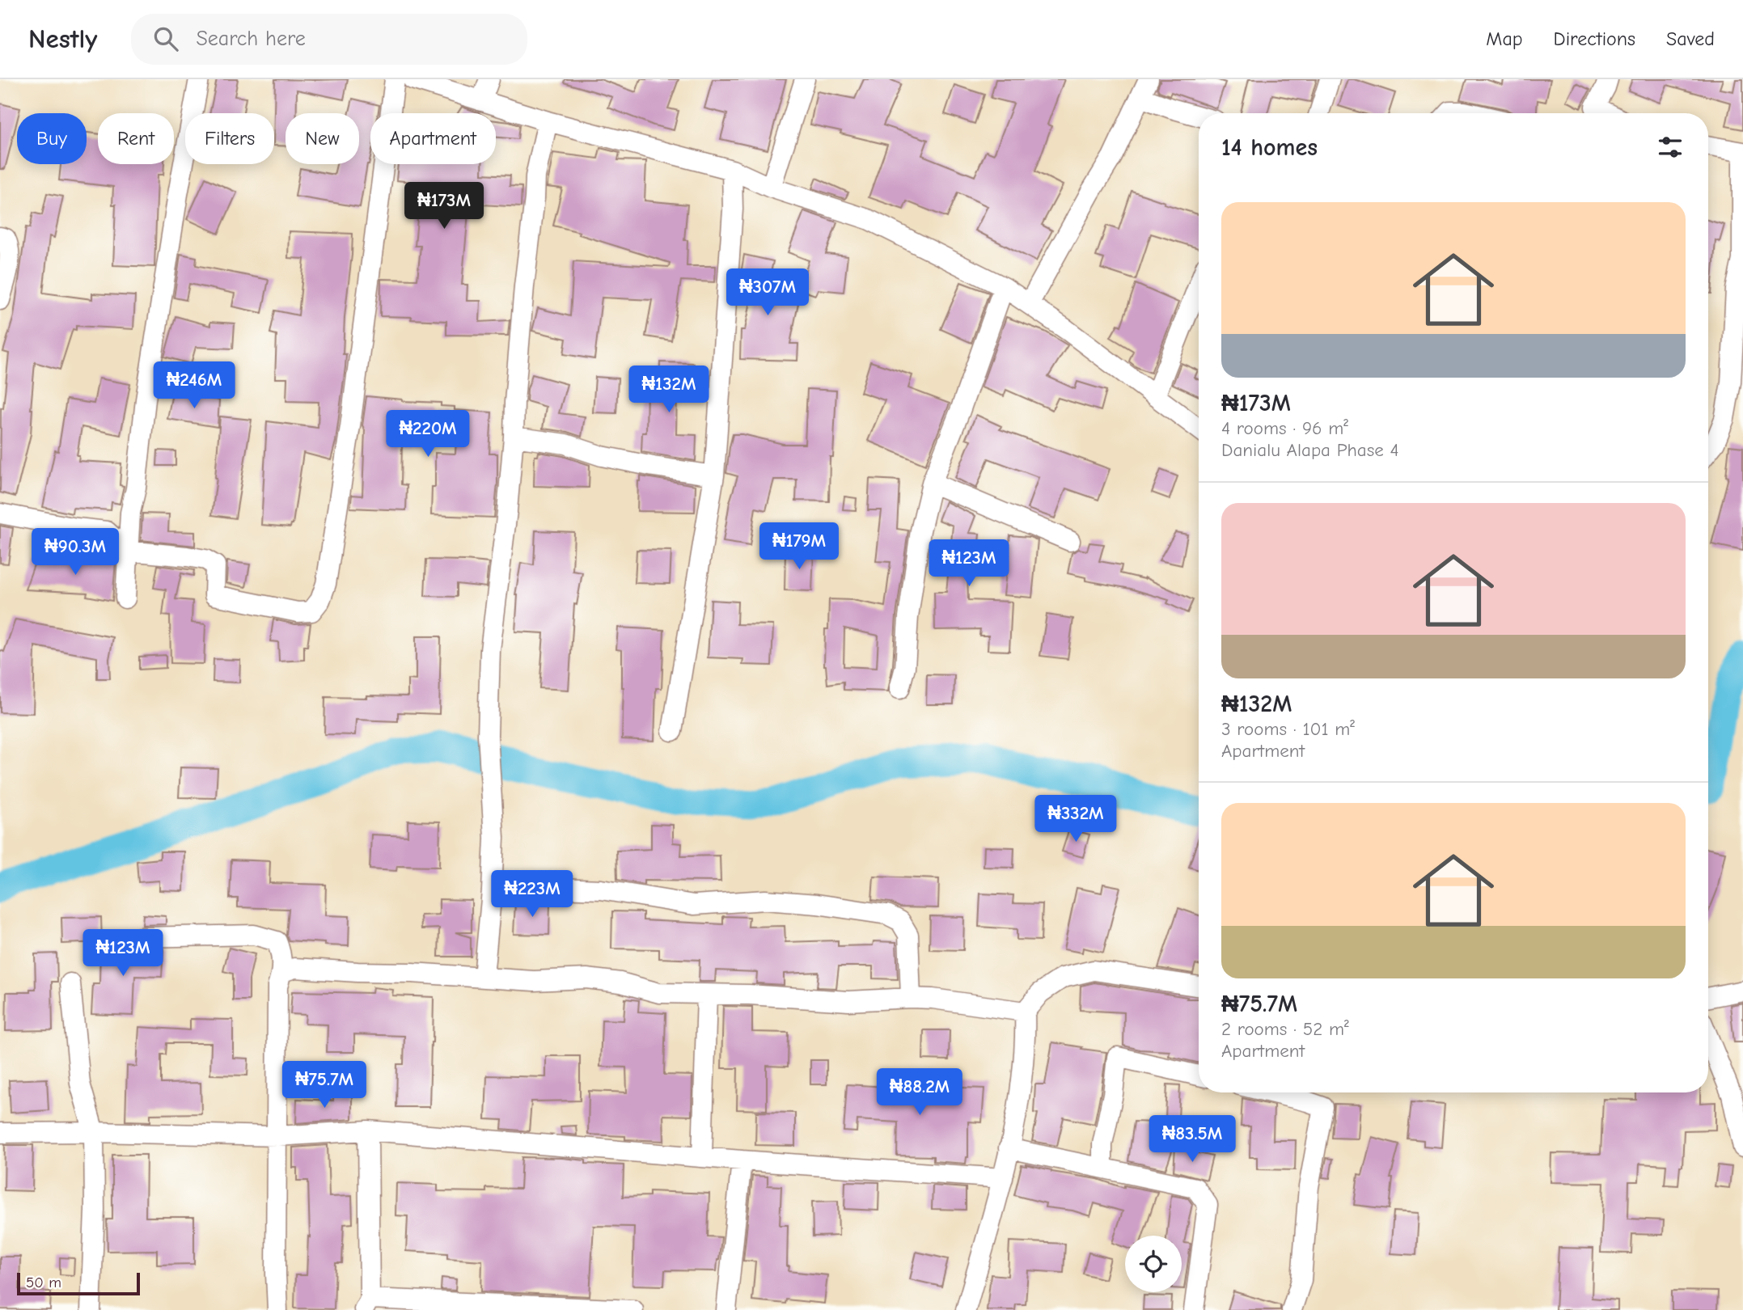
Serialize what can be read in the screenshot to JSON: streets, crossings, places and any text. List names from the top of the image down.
{
  "scale_bar": "50 m",
  "page": {
    "header": "Nestly",
    "search": "Search here",
    "nav": ["Map", "Directions", "Saved"],
    "chip": [
      "Buy",
      "Rent",
      "Filters",
      "New",
      "Apartment"
    ],
    "heading": "14 homes",
    "list": [
      {
        "name": "₦173M",
        "note": "4 rooms · 96 m² · Danialu Alapa Phase 4"
      },
      {
        "name": "₦132M",
        "note": "3 rooms · 101 m² · Apartment"
      },
      {
        "name": "₦75.7M",
        "note": "2 rooms · 52 m² · Apartment"
      }
    ],
    "price": [
      "₦173M",
      "₦307M",
      "₦246M",
      "₦132M",
      "₦220M",
      "₦179M",
      "₦90.3M",
      "₦123M",
      "₦332M",
      "₦223M",
      "₦123M",
      "₦75.7M",
      "₦88.2M",
      "₦83.5M"
    ],
    "scale": "50 m"
  }
}
